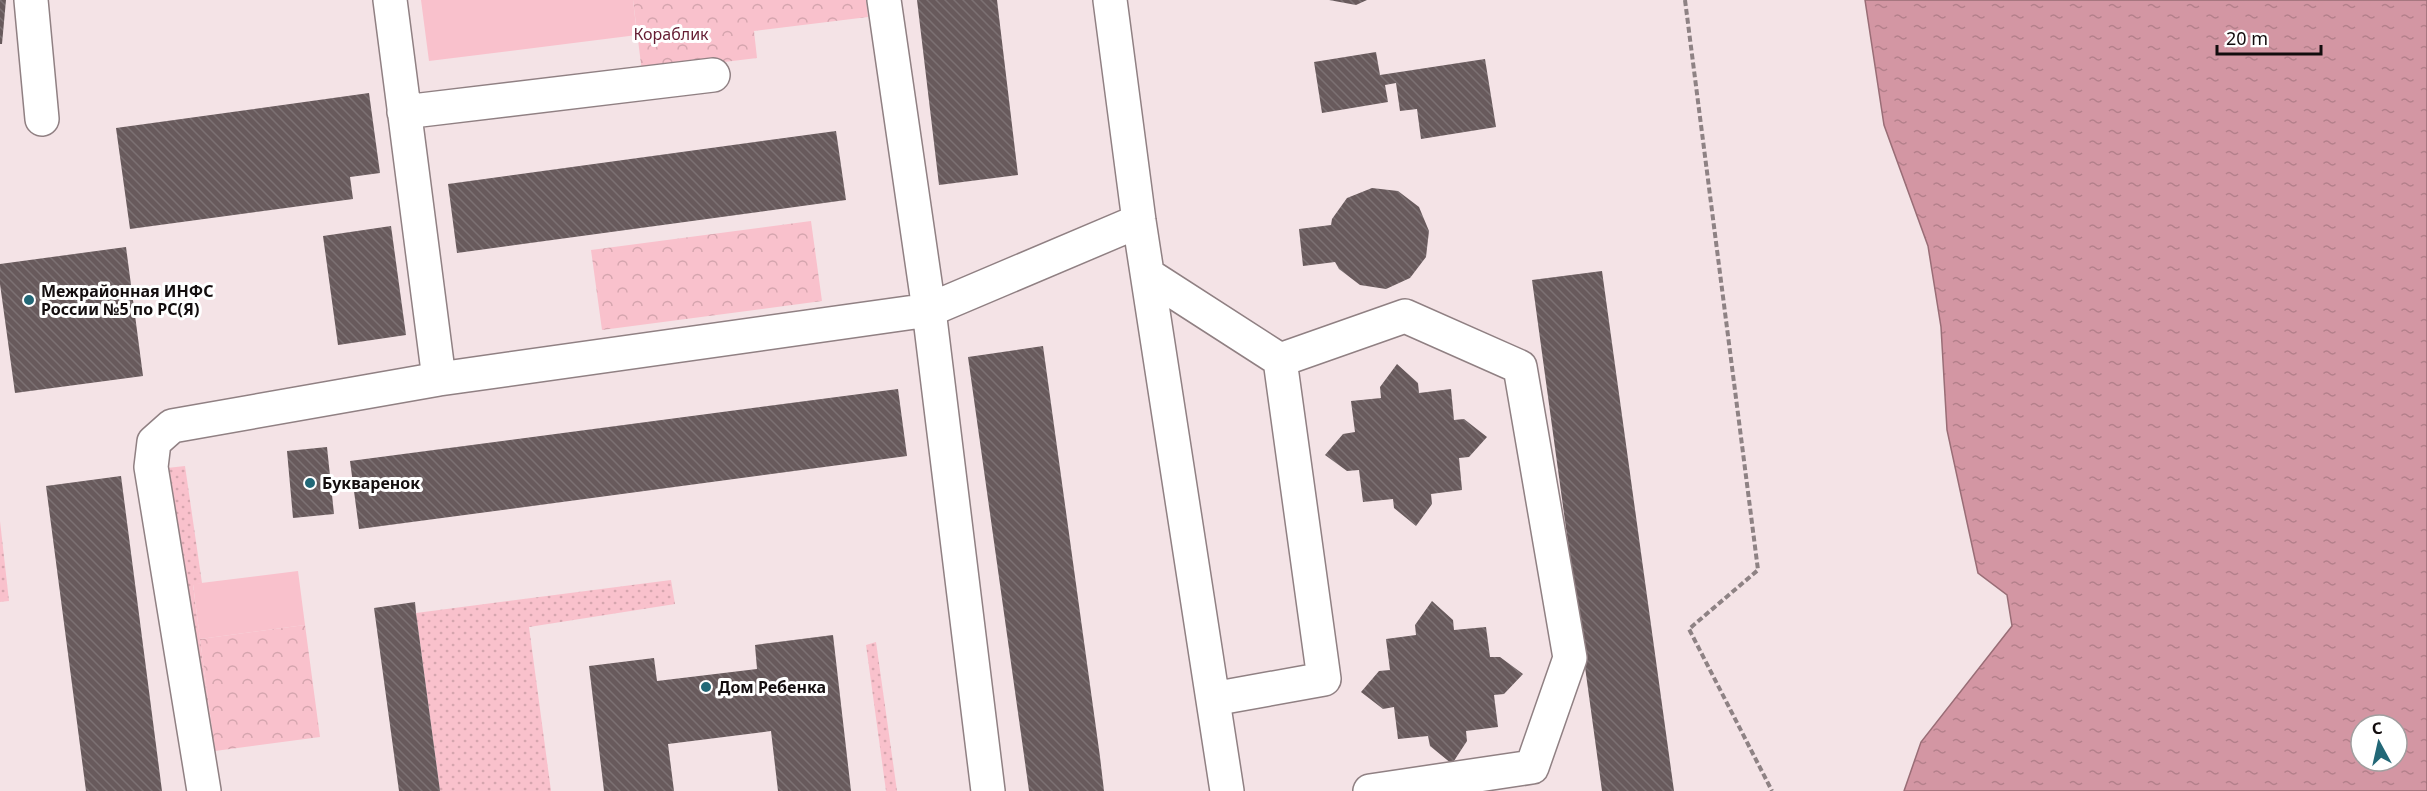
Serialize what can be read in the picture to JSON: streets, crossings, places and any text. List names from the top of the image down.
{
  "parks": ["Кораблик"],
  "places": ["Межрайонная ИНФС России №5 по РС(Я)", "Букваренок", "Дом Ребенка"],
  "scale_bar": "20 m",
  "north": "top"
}
